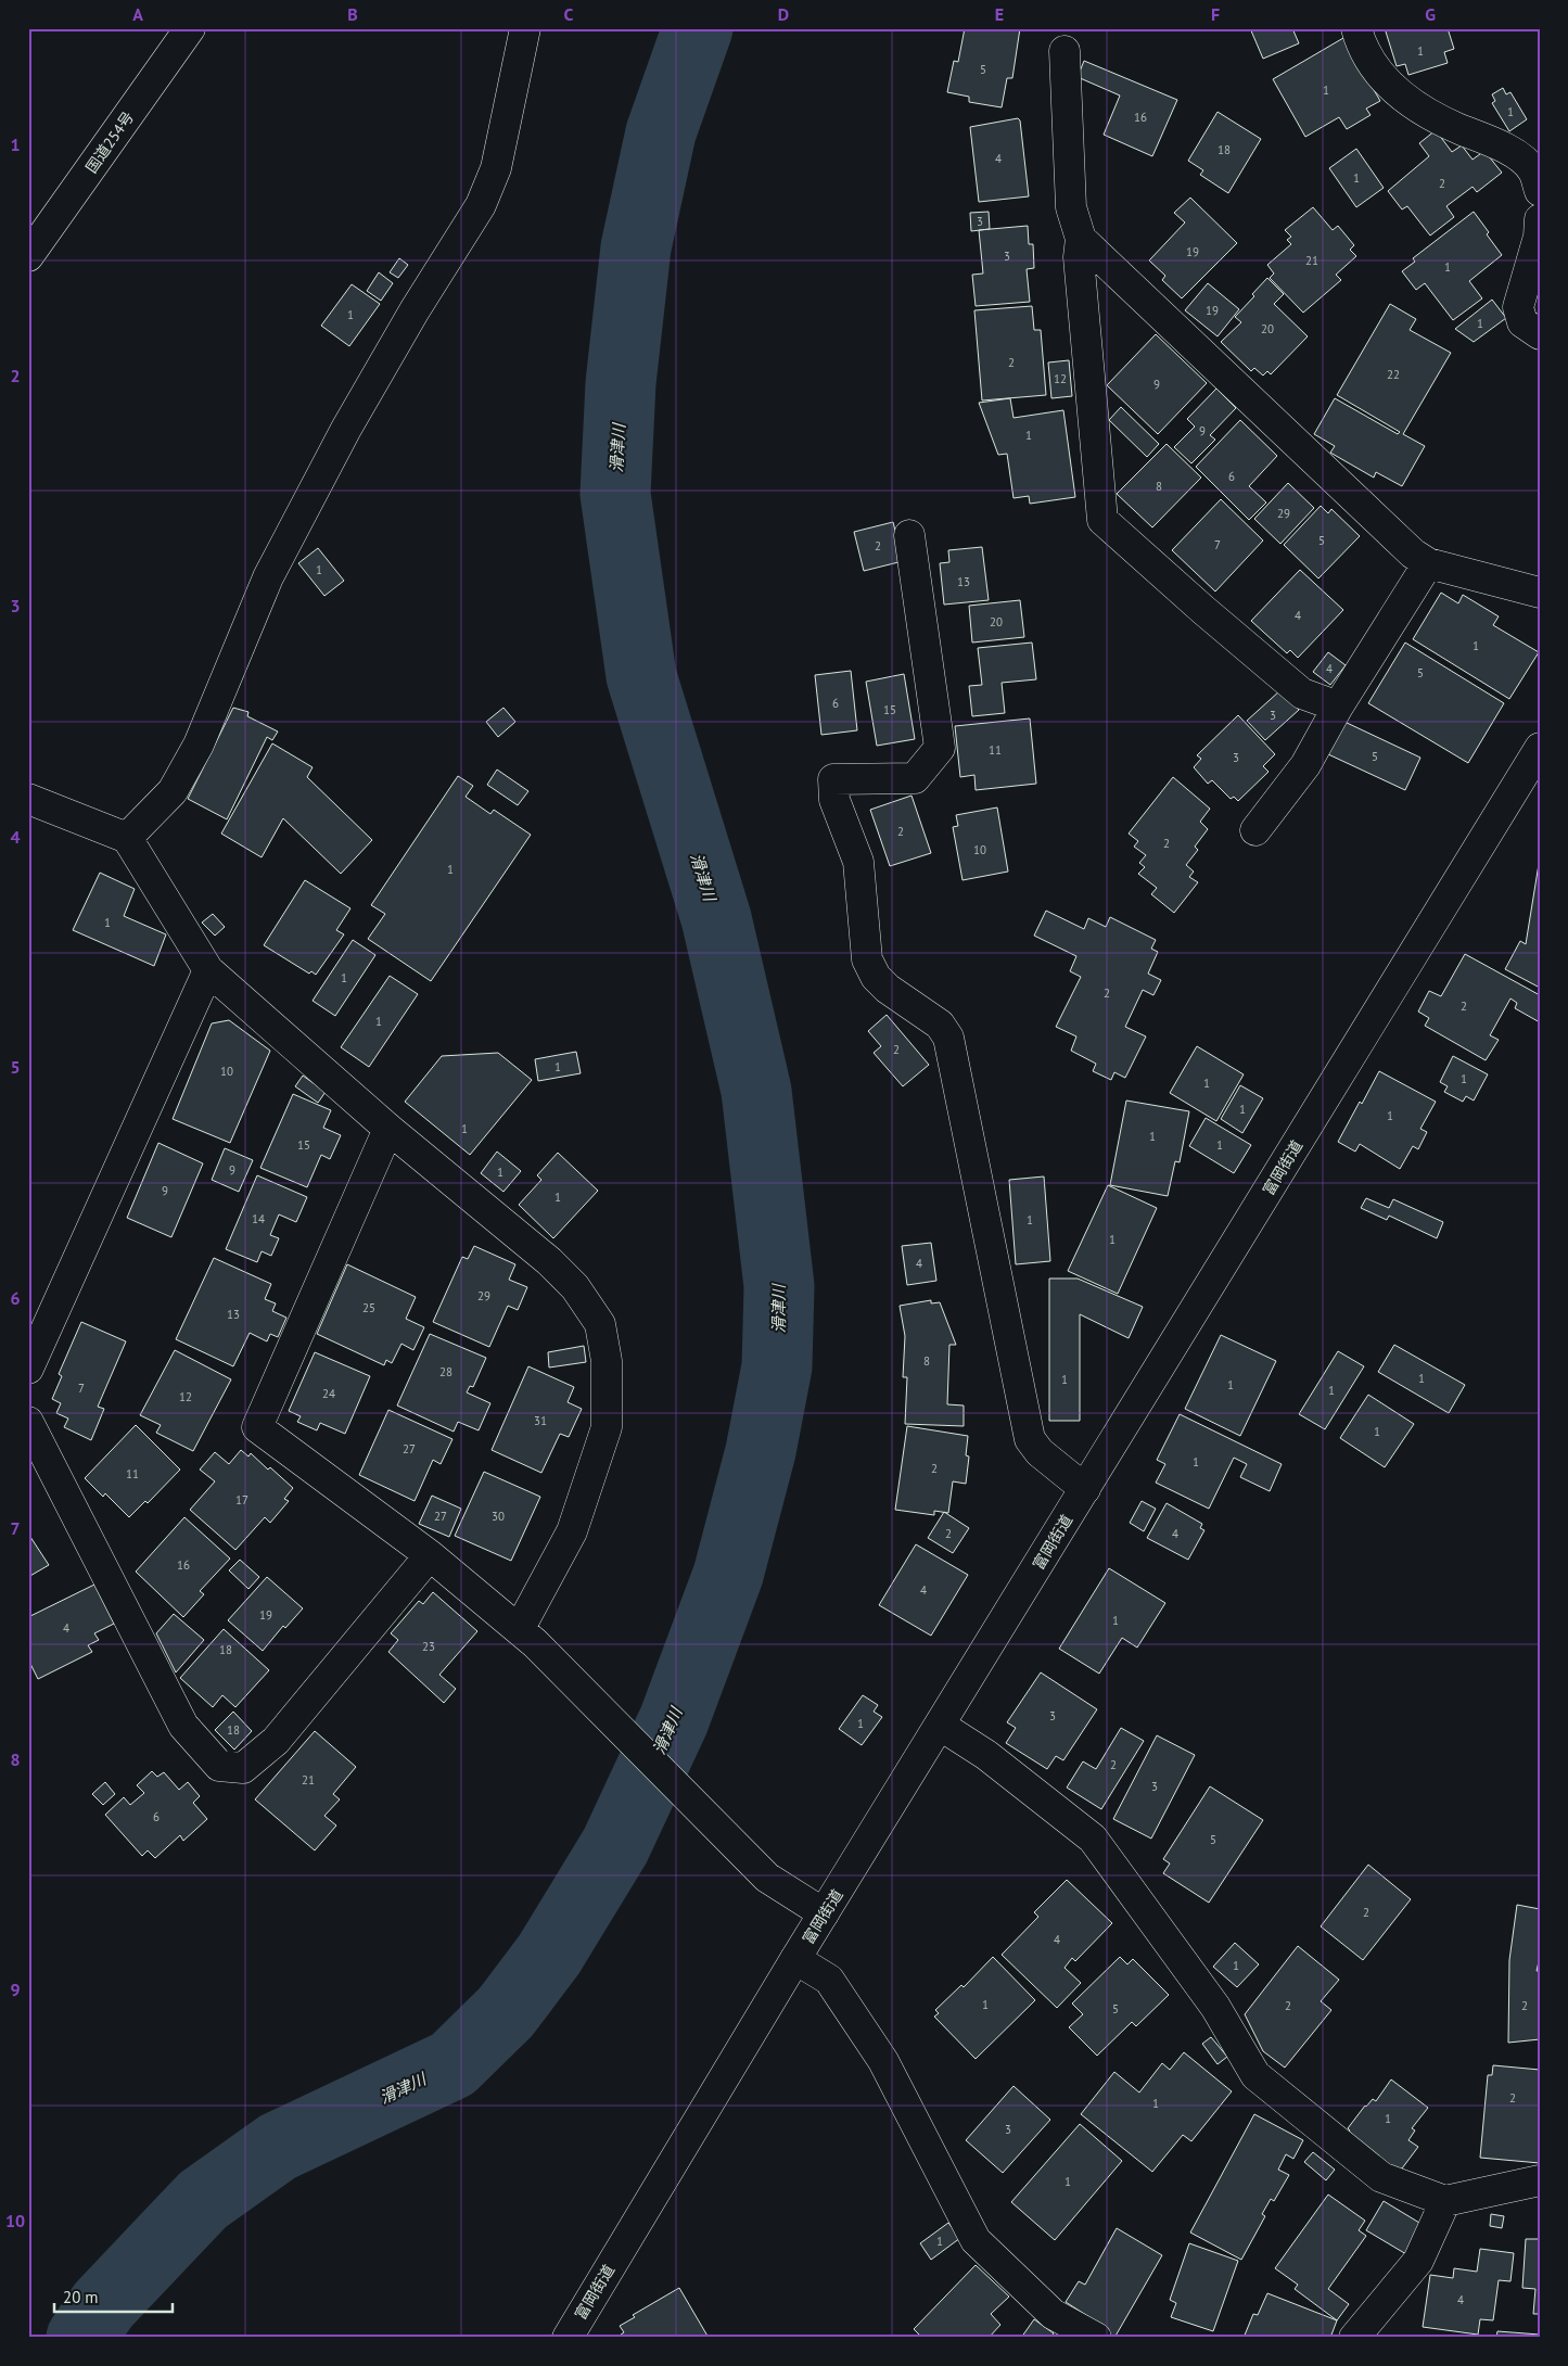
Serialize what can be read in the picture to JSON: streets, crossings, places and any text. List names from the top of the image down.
{
  "streets": {
    "main road": ["国道254号", "富岡街道"]
  },
  "water": ["滑津川"],
  "house_numbers": [
    "1",
    "5",
    "1",
    "1",
    "16",
    "18",
    "4",
    "1",
    "2",
    "3",
    "19",
    "3",
    "21",
    "1",
    "19",
    "1",
    "1",
    "20",
    "2",
    "22",
    "12",
    "9",
    "9",
    "1",
    "6",
    "8",
    "29",
    "5",
    "7",
    "2",
    "1",
    "13",
    "4",
    "20",
    "1",
    "4",
    "5",
    "6",
    "15",
    "3",
    "11",
    "5",
    "3",
    "2",
    "2",
    "10",
    "1",
    "1",
    "1",
    "2",
    "2",
    "1",
    "2",
    "1",
    "10",
    "1",
    "1",
    "1",
    "1",
    "1",
    "1",
    "15",
    "1",
    "9",
    "1",
    "9",
    "1",
    "14",
    "1",
    "1",
    "4",
    "29",
    "25",
    "13",
    "8",
    "28",
    "1",
    "1",
    "1",
    "7",
    "1",
    "24",
    "12",
    "31",
    "1",
    "27",
    "1",
    "2",
    "11",
    "17",
    "27",
    "30",
    "2",
    "4",
    "16",
    "4",
    "19",
    "1",
    "4",
    "23",
    "18",
    "3",
    "1",
    "18",
    "2",
    "21",
    "3",
    "6",
    "5",
    "2",
    "4",
    "1",
    "1",
    "2",
    "2",
    "5",
    "2",
    "1",
    "1",
    "3",
    "1",
    "1",
    "4"
  ],
  "scale_bar": "20 m",
  "grid": {
    "columns": [
      "A",
      "B",
      "C",
      "D",
      "E",
      "F",
      "G"
    ],
    "rows": [
      "1",
      "2",
      "3",
      "4",
      "5",
      "6",
      "7",
      "8",
      "9",
      "10"
    ]
  }
}
